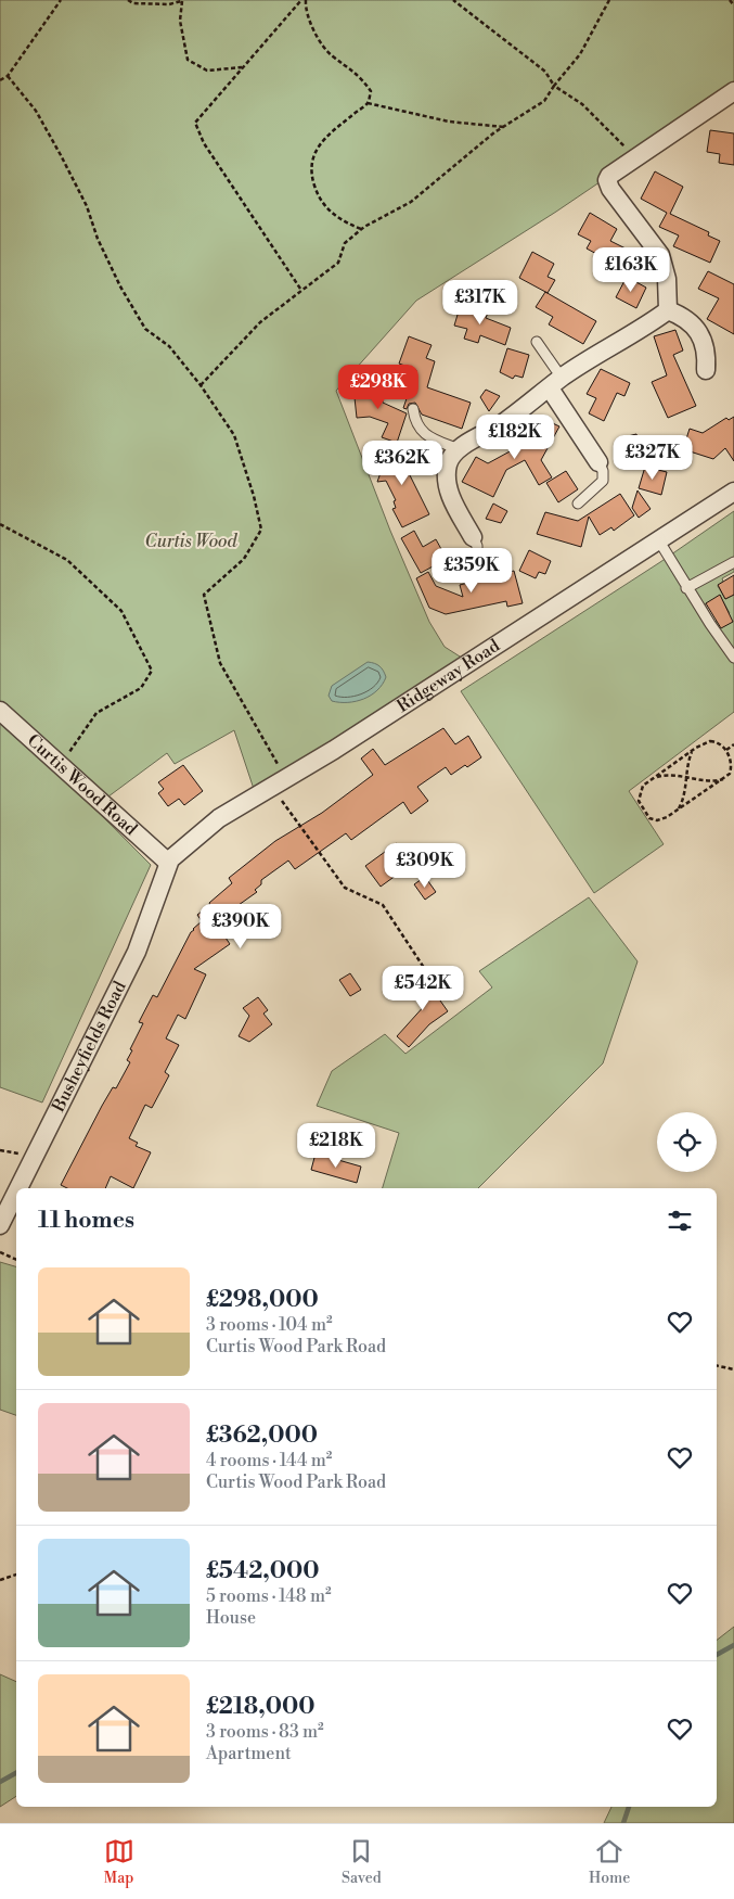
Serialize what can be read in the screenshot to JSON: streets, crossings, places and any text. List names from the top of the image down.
{
  "streets": {
    "street": ["Ridgeway Road", "Curtis Wood Road", "Busheyfields Road"]
  },
  "crossings": [
    ["Ridgeway Road", "Curtis Wood Road"],
    ["Ridgeway Road", "Busheyfields Road"],
    ["Curtis Wood Road", "Busheyfields Road"]
  ],
  "parks": ["Curtis Wood"],
  "page": {
    "price": [
      "£163K",
      "£317K",
      "£298K",
      "£182K",
      "£327K",
      "£362K",
      "£359K",
      "£309K",
      "£390K",
      "£542K",
      "£218K"
    ],
    "heading": "11 homes",
    "list": [
      {
        "name": "£298,000",
        "note": "3 rooms · 104 m² · Curtis Wood Park Road"
      },
      {
        "name": "£362,000",
        "note": "4 rooms · 144 m² · Curtis Wood Park Road"
      },
      {
        "name": "£542,000",
        "note": "5 rooms · 148 m² · House"
      },
      {
        "name": "£218,000",
        "note": "3 rooms · 83 m² · Apartment"
      }
    ],
    "tabs": ["Map", "Saved", "Home"]
  }
}
